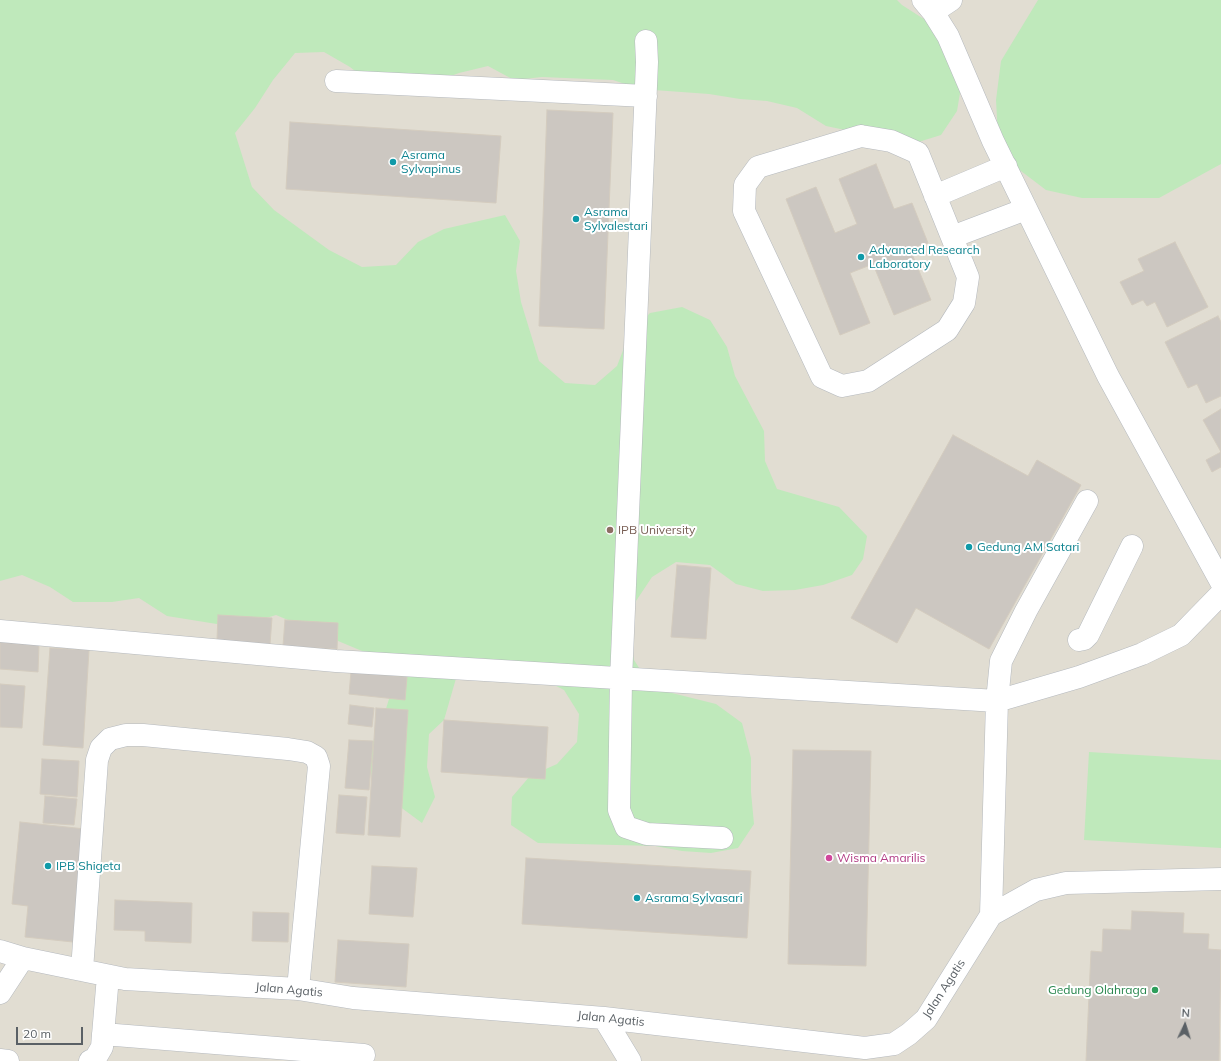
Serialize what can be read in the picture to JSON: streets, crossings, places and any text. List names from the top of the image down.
{
  "streets": {
    "lane": ["Jalan Agatis"]
  },
  "places": [
    "Asrama Sylvapinus",
    "Asrama Sylvalestari",
    "Advanced Research Laboratory",
    "IPB University",
    "Gedung AM Satari",
    "Wisma Amarilis",
    "IPB Shigeta",
    "Asrama Sylvasari",
    "Gedung Olahraga"
  ],
  "scale_bar": "20 m",
  "north": "top"
}
